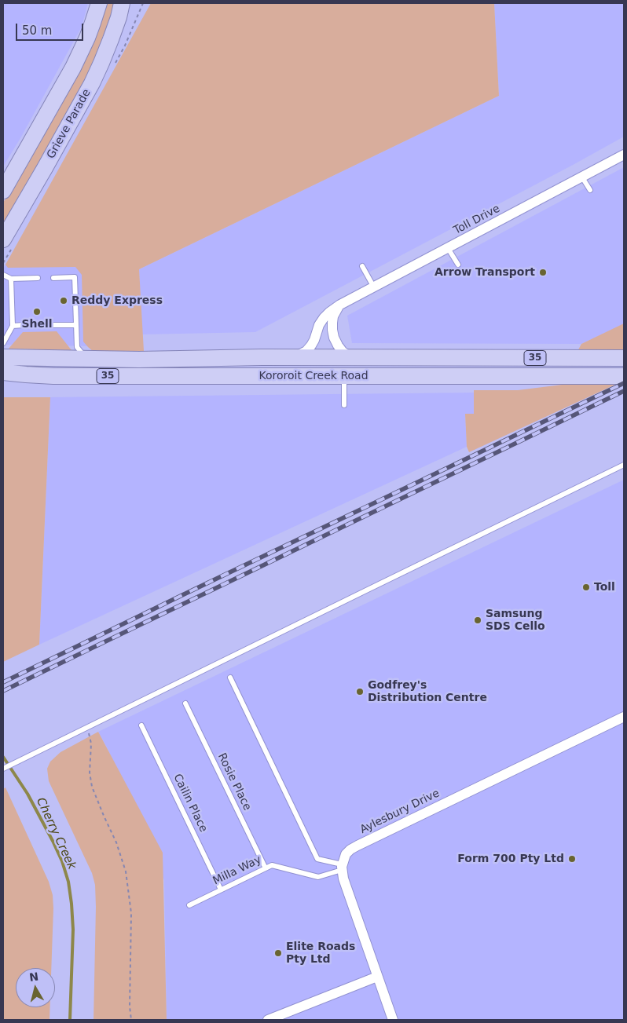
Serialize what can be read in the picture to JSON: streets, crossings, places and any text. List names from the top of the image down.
{
  "streets": {
    "main road": ["Grieve Parade", "35", "Kororoit Creek Road"],
    "street": ["Toll Drive", "Aylesbury Drive"],
    "lane": ["Rosie Place", "Cailin Place", "Milla Way"]
  },
  "crossings": [
    ["Toll Drive", "Kororoit Creek Road"],
    ["Rosie Place", "Milla Way"],
    ["Cailin Place", "Milla Way"],
    ["Aylesbury Drive", "Milla Way"]
  ],
  "water": ["Cherry Creek"],
  "places": [
    "Arrow Transport",
    "Reddy Express",
    "Shell",
    "Toll",
    "Samsung SDS Cello",
    "Godfrey's Distribution Centre",
    "Form 700 Pty Ltd",
    "Elite Roads Pty Ltd"
  ],
  "scale_bar": "50 m",
  "north": "top"
}
